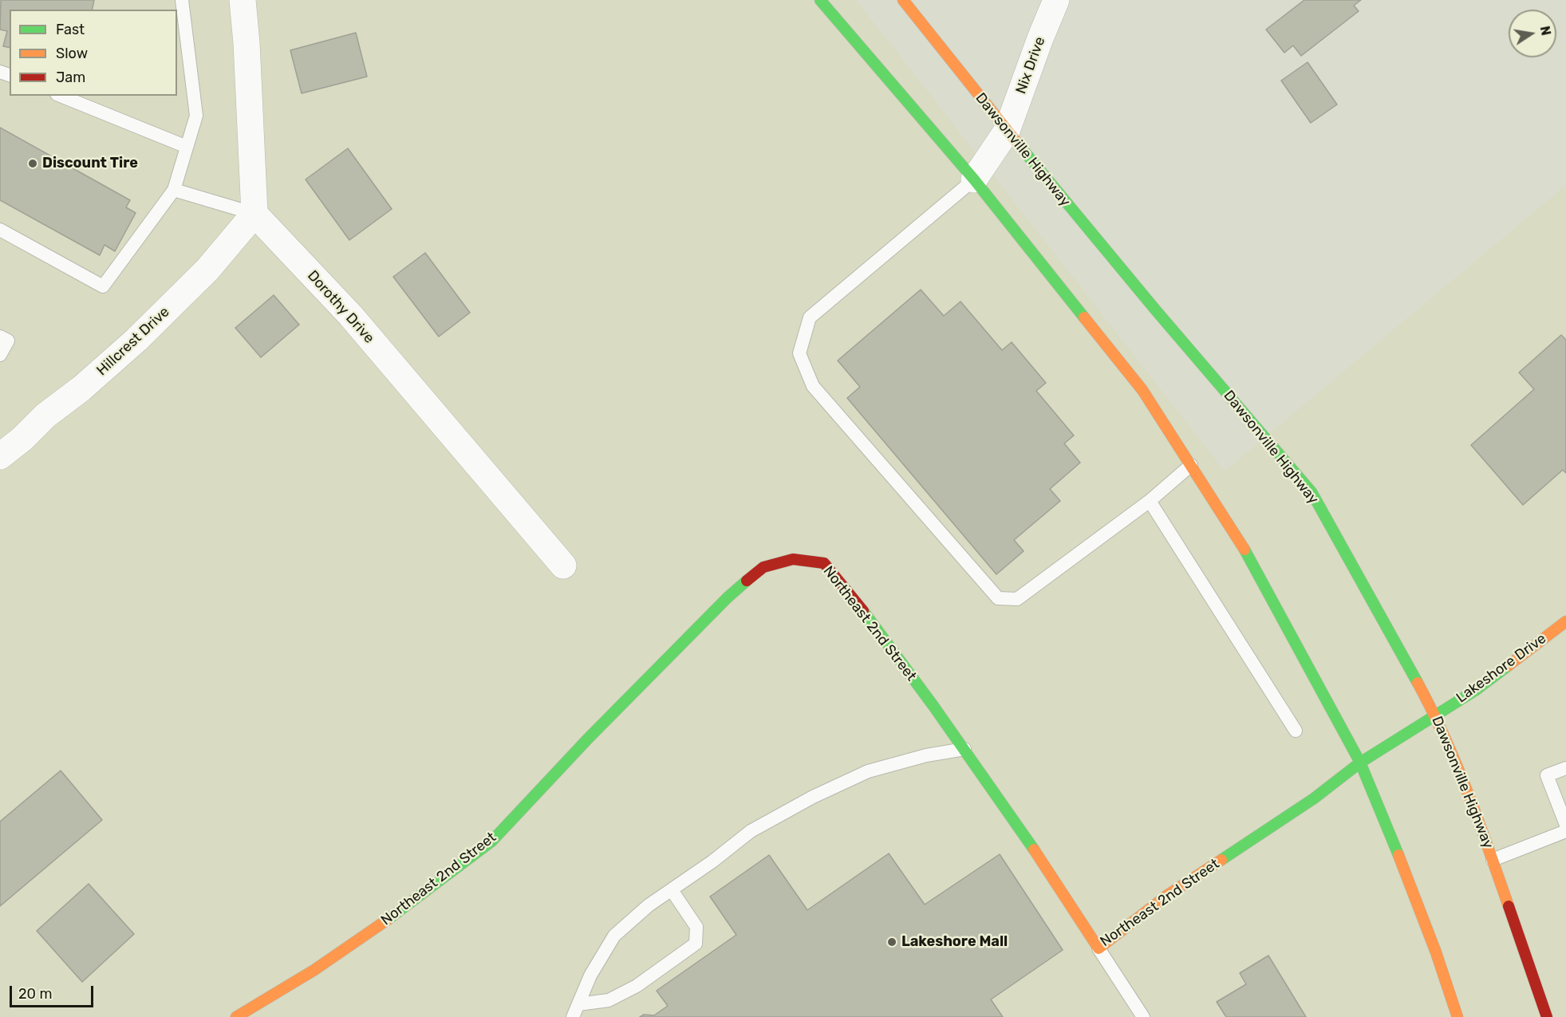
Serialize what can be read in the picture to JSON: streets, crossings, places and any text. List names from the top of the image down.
{
  "streets": {
    "main road": ["Dawsonville Highway", "Northeast 2nd Street", "Lakeshore Drive"],
    "street": ["Nix Drive", "Dorothy Drive", "Hillcrest Drive"]
  },
  "crossings": [
    ["Nix Drive", "Dawsonville Highway"],
    ["Dawsonville Highway", "Lakeshore Drive"],
    ["Dorothy Drive", "Hillcrest Drive"],
    ["Northeast 2nd Street", "Lakeshore Drive"]
  ],
  "places": ["Discount Tire", "Lakeshore Mall"],
  "legend": ["Fast", "Slow", "Jam"],
  "scale_bar": "20 m",
  "north": "right"
}
